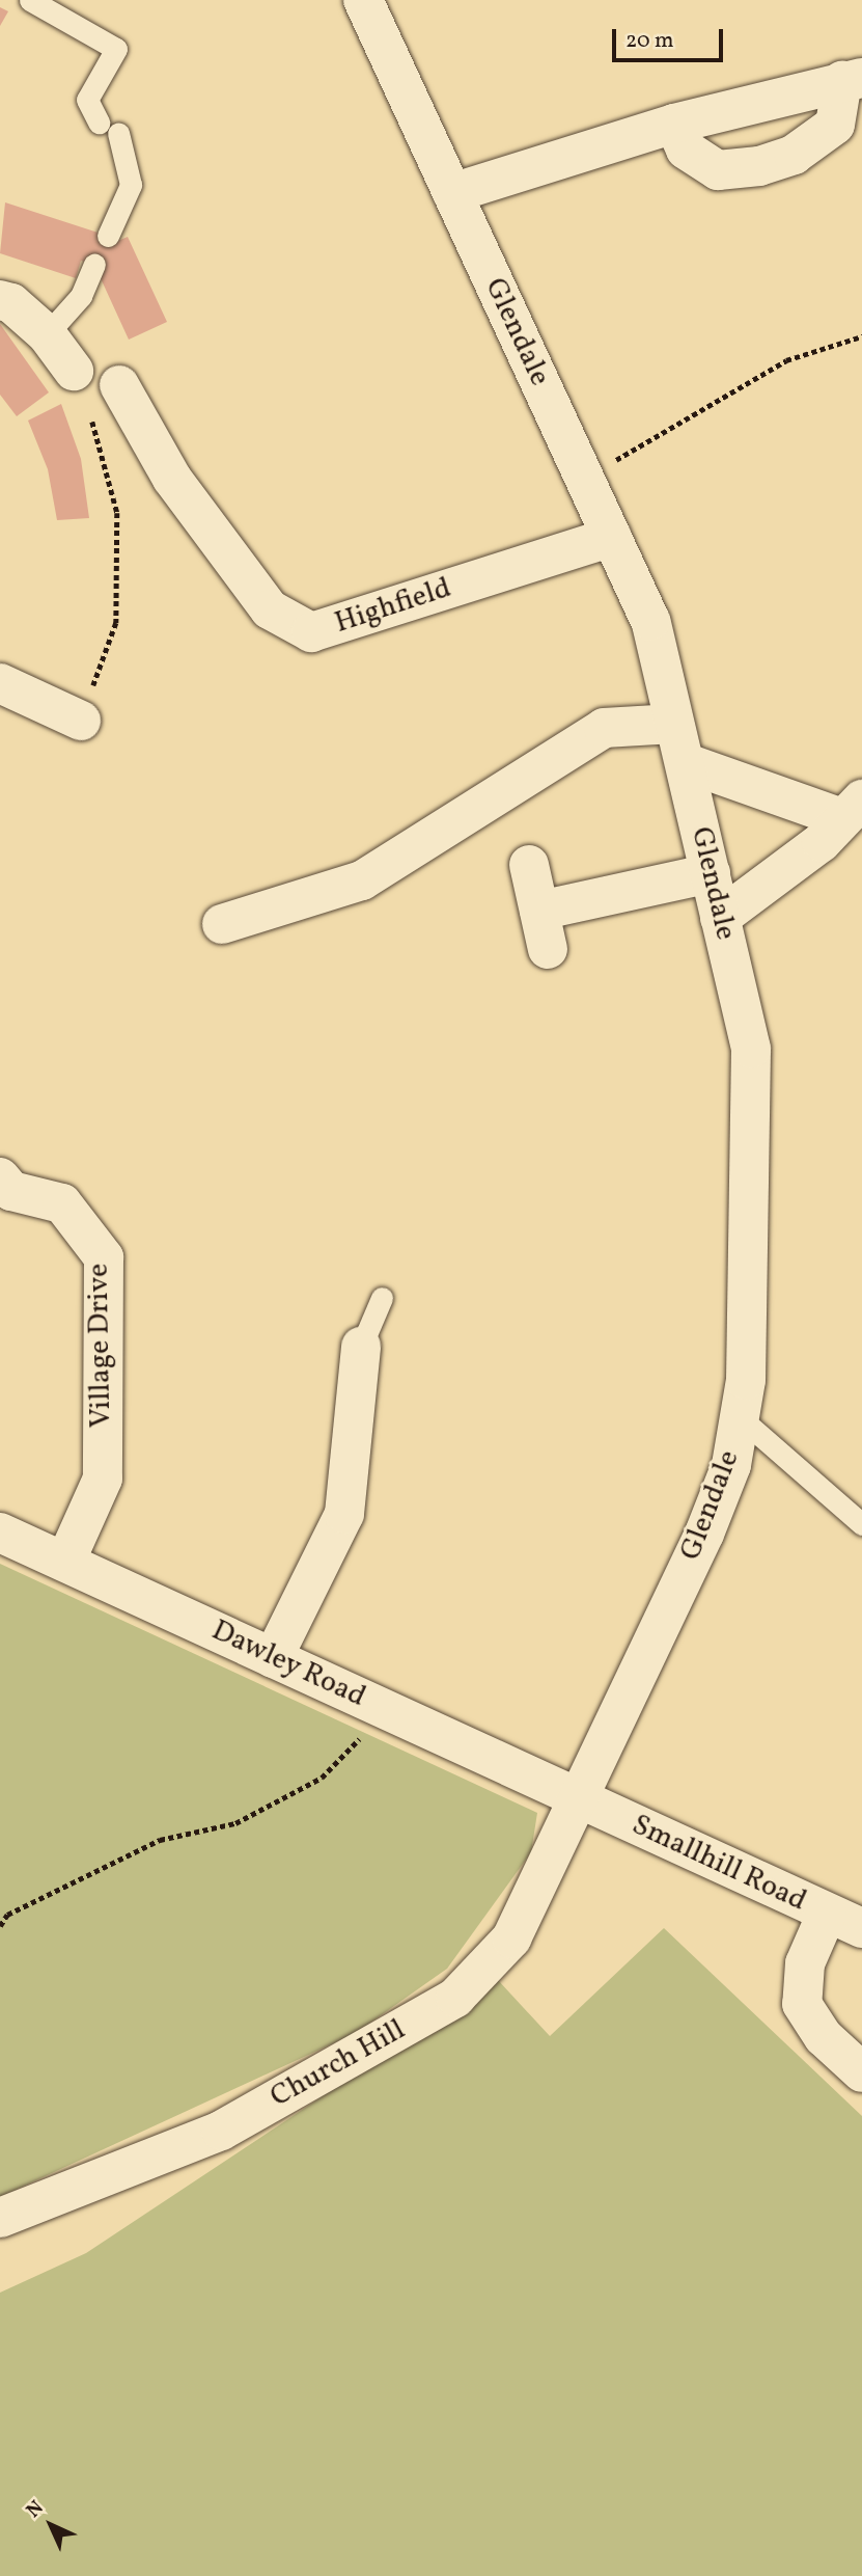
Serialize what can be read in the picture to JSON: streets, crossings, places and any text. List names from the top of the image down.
{
  "streets": {
    "street": [
      "Glendale",
      "Highfield",
      "Village Drive",
      "Dawley Road",
      "Smallhill Road",
      "Church Hill"
    ]
  },
  "crossings": [
    ["Glendale", "Highfield"],
    ["Glendale", "Dawley Road"],
    ["Glendale", "Smallhill Road"],
    ["Glendale", "Church Hill"],
    ["Village Drive", "Dawley Road"],
    ["Dawley Road", "Smallhill Road"],
    ["Dawley Road", "Church Hill"],
    ["Smallhill Road", "Church Hill"]
  ],
  "scale_bar": "20 m",
  "north": "top left"
}
